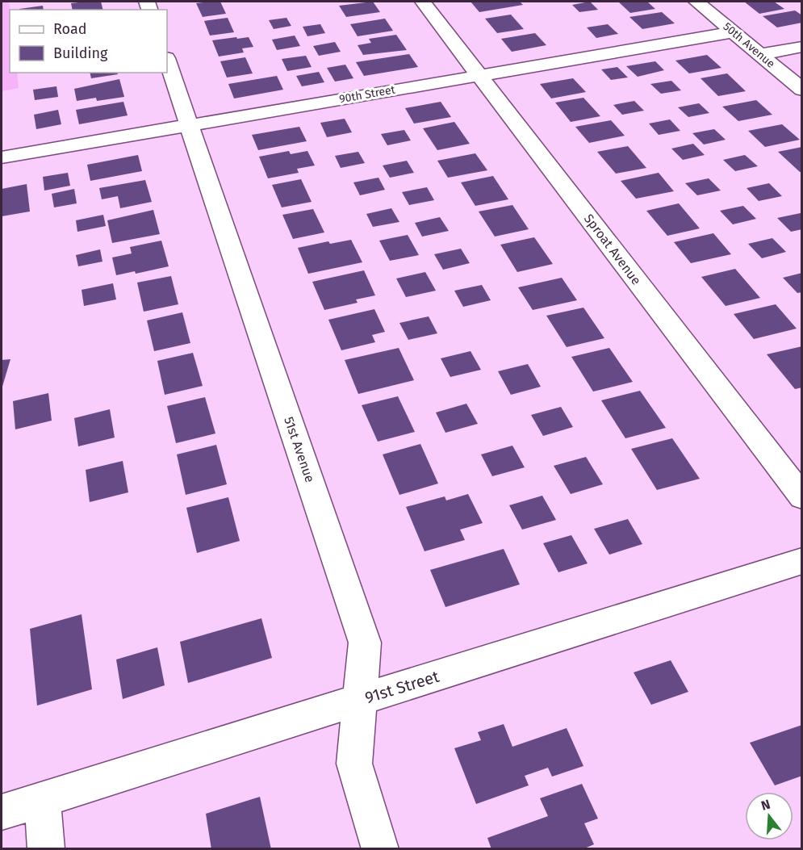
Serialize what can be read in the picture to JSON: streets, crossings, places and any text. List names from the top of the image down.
{
  "streets": {
    "street": [
      "50th Avenue",
      "90th Street",
      "Sproat Avenue",
      "51st Avenue",
      "91st Street"
    ]
  },
  "crossings": [
    ["50th Avenue", "90th Street"],
    ["90th Street", "Sproat Avenue"],
    ["90th Street", "51st Avenue"],
    ["51st Avenue", "91st Street"]
  ],
  "legend": ["Road", "Building"],
  "north": "top"
}
